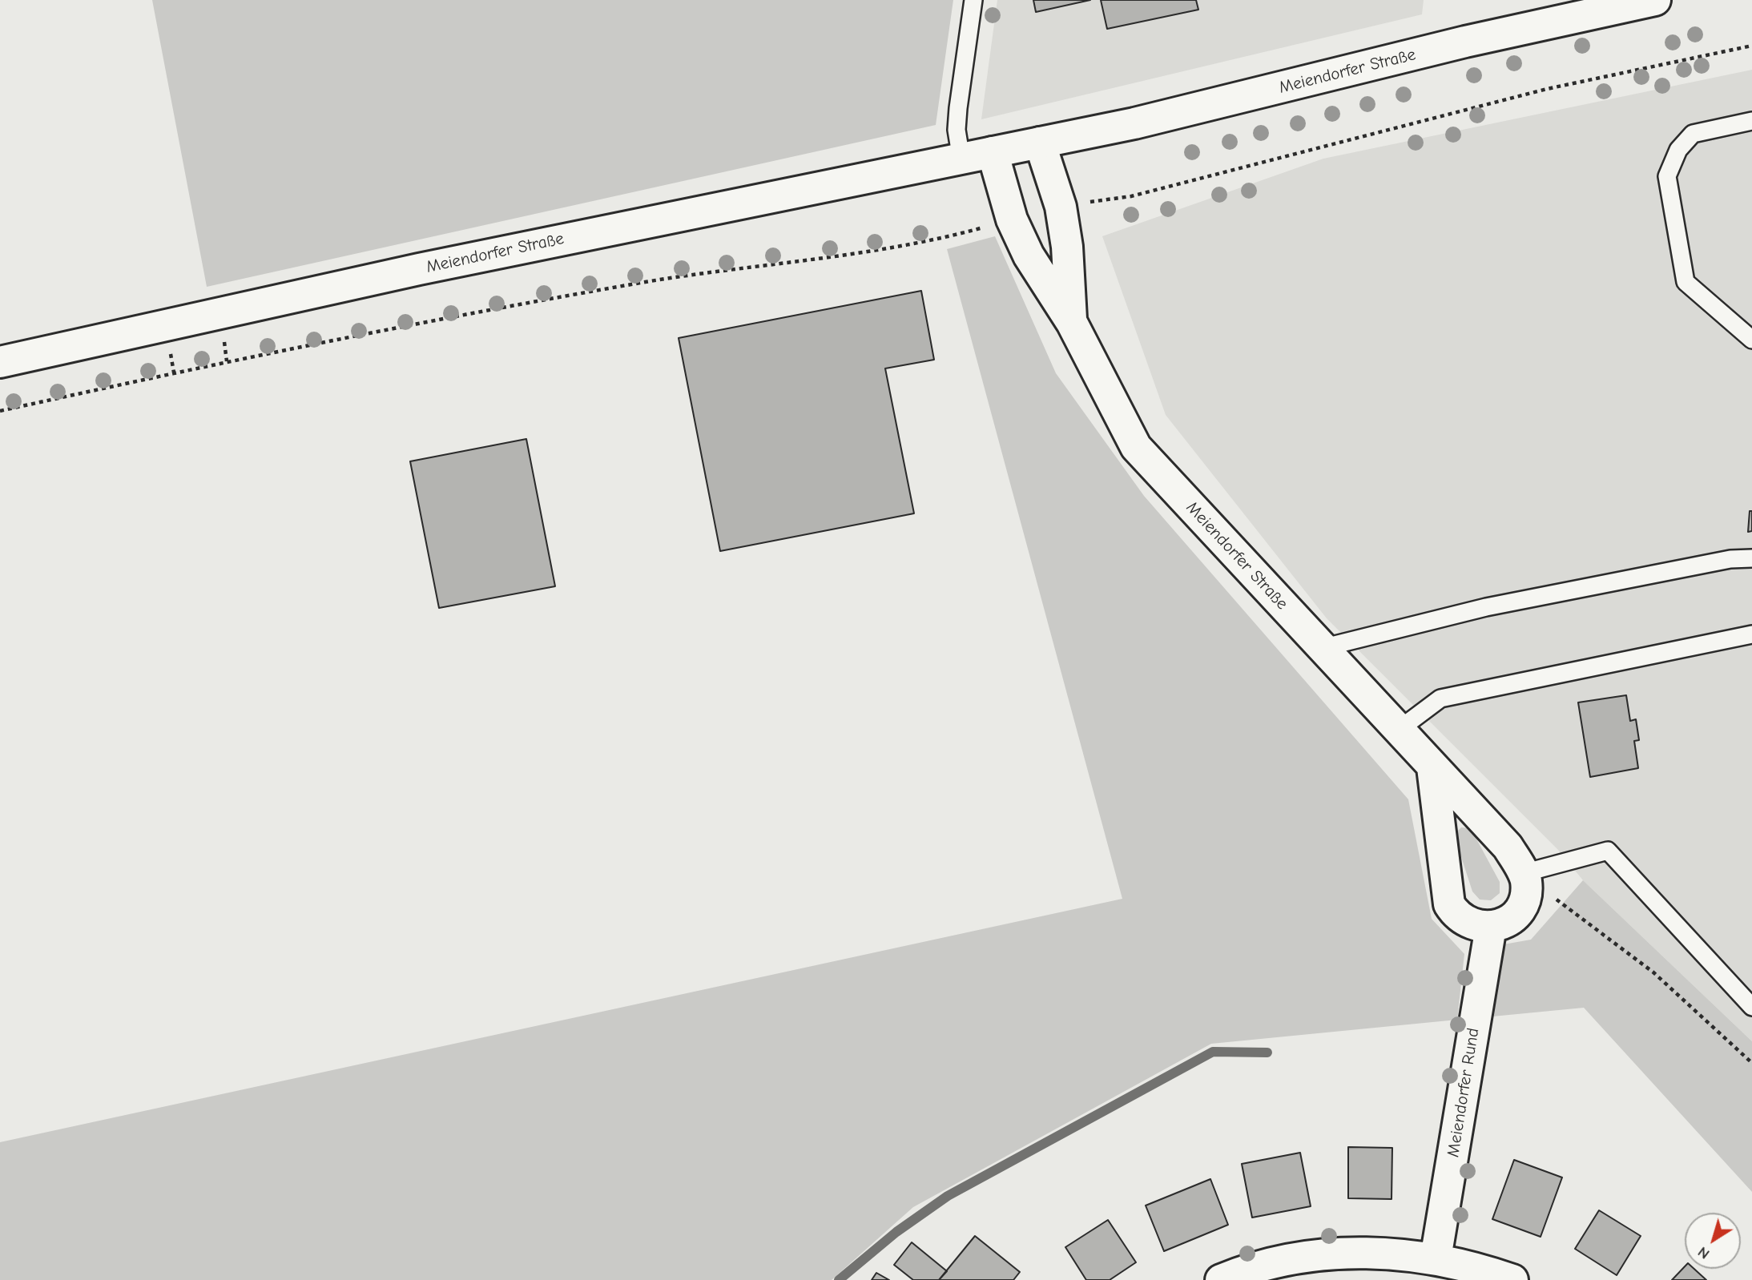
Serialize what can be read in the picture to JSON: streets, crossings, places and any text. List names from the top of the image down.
{
  "streets": {
    "street": ["Meiendorfer Straße", "Meiendorfer Rund"]
  },
  "north": "bottom left"
}
